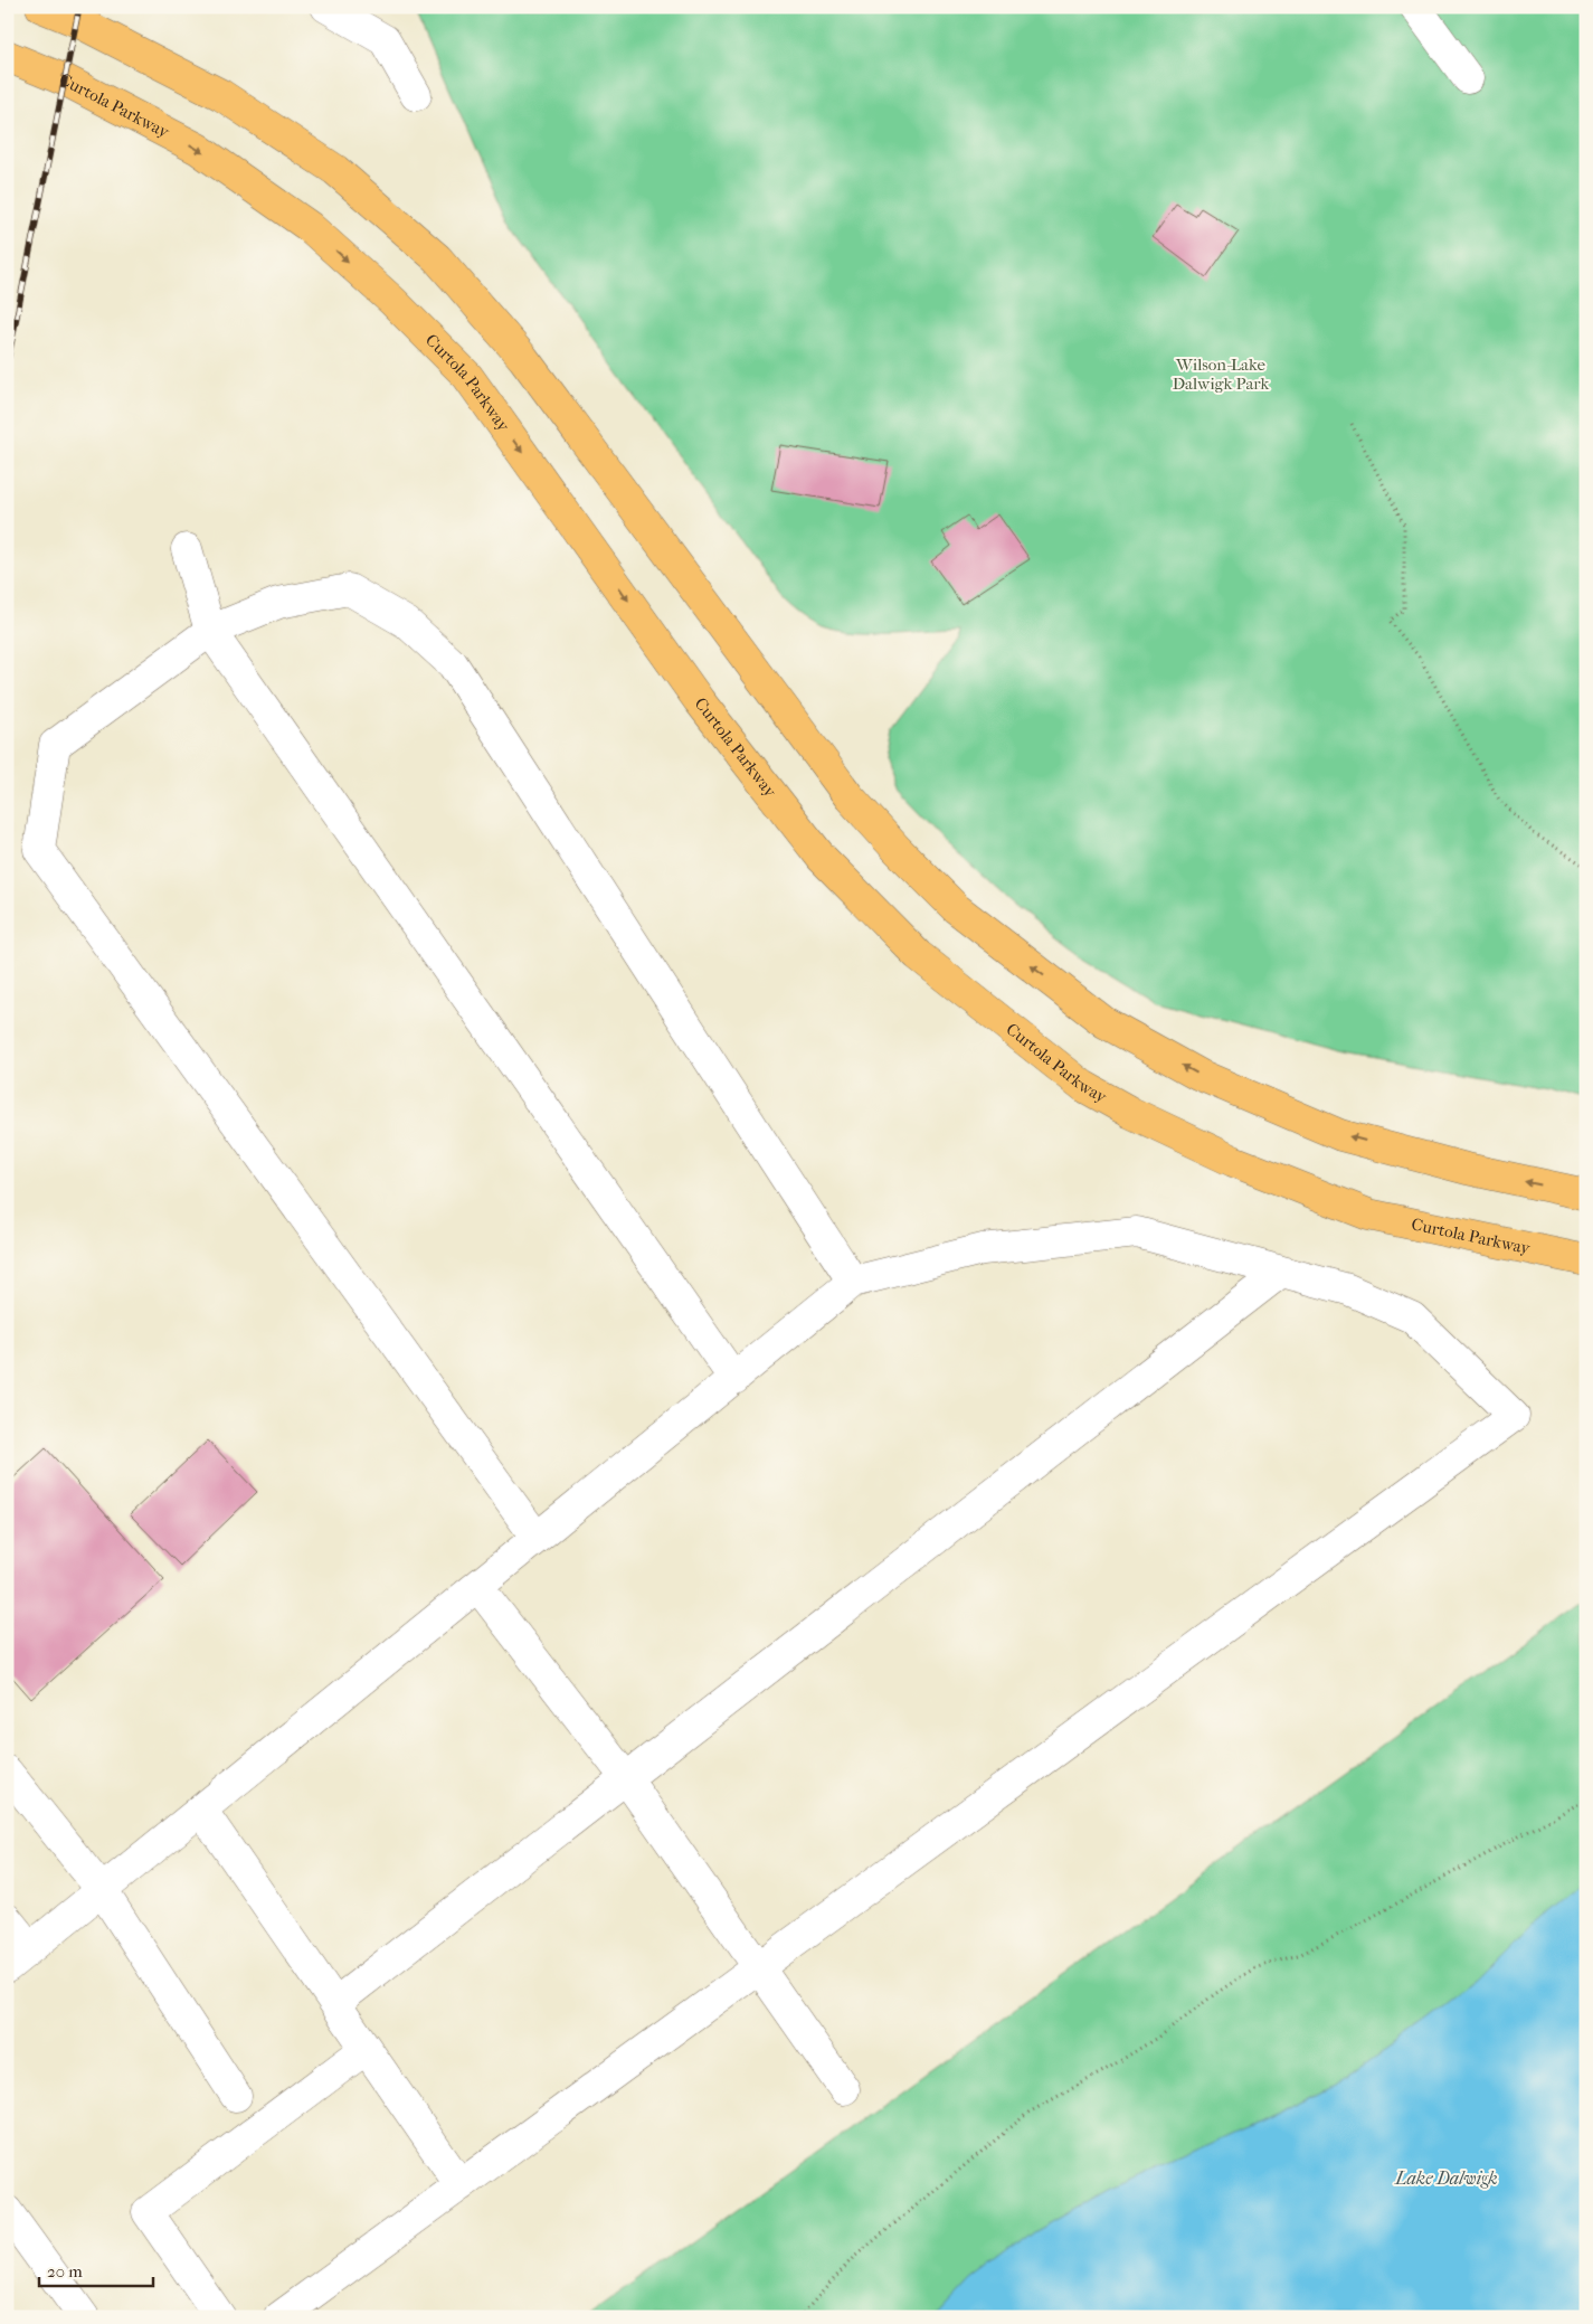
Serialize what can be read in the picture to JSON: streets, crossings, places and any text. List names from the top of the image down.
{
  "streets": {
    "main road": ["Curtola Parkway"]
  },
  "water": ["Lake Dalwigk"],
  "parks": ["Wilson-Lake Dalwigk Park"],
  "scale_bar": "20 m"
}
